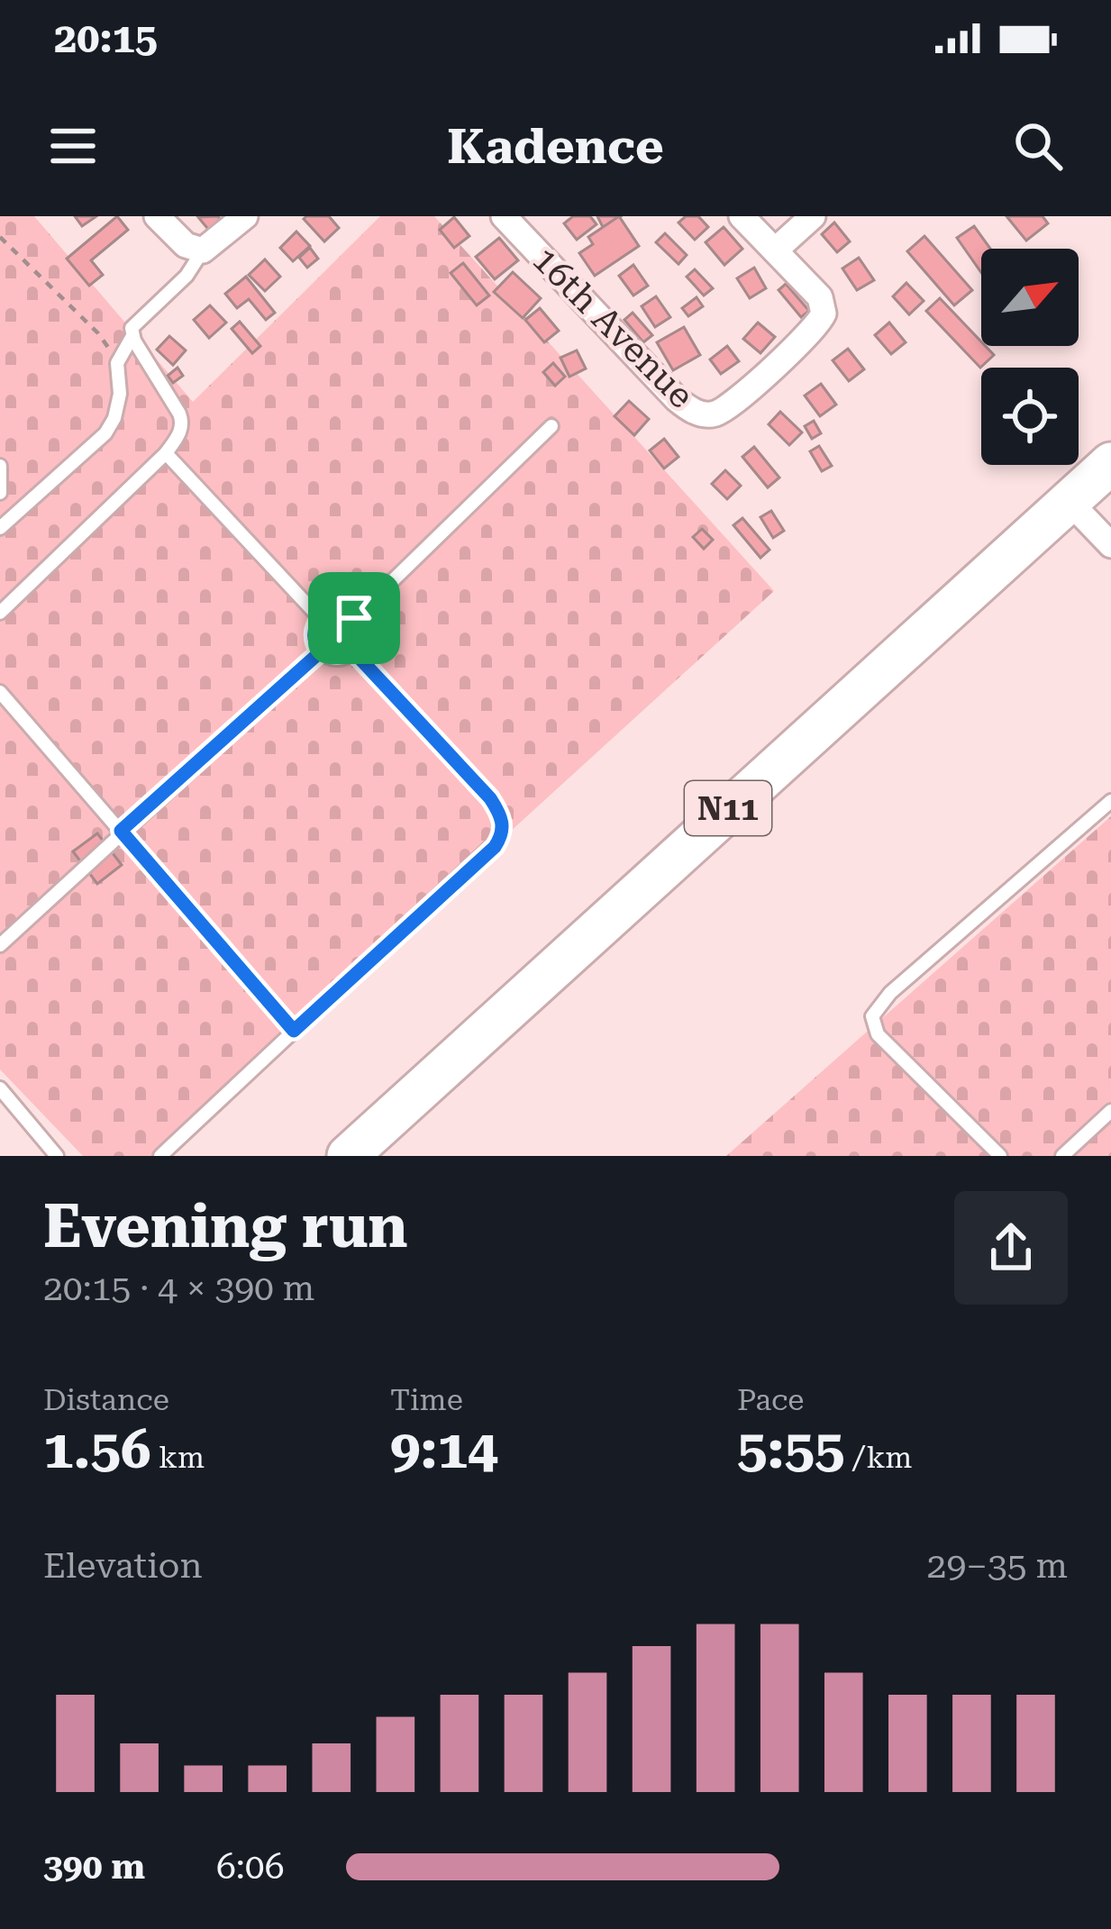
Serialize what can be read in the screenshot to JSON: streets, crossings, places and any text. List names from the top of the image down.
{
  "streets": {
    "highway": ["N11"],
    "street": ["16th Avenue"]
  },
  "north": "top right",
  "page": {
    "status": "20:15",
    "header": "Kadence",
    "heading": ["Evening run", "20:15 · 4 × 390 m"],
    "stats": [
      ["Distance", "1.56 km"],
      ["Time", "9:14"],
      ["Pace", "5:55 /km"]
    ],
    "chart": ["Elevation", "29–35 m"],
    "list": [
      {
        "name": "390 m",
        "note": "6:06"
      }
    ]
  }
}
